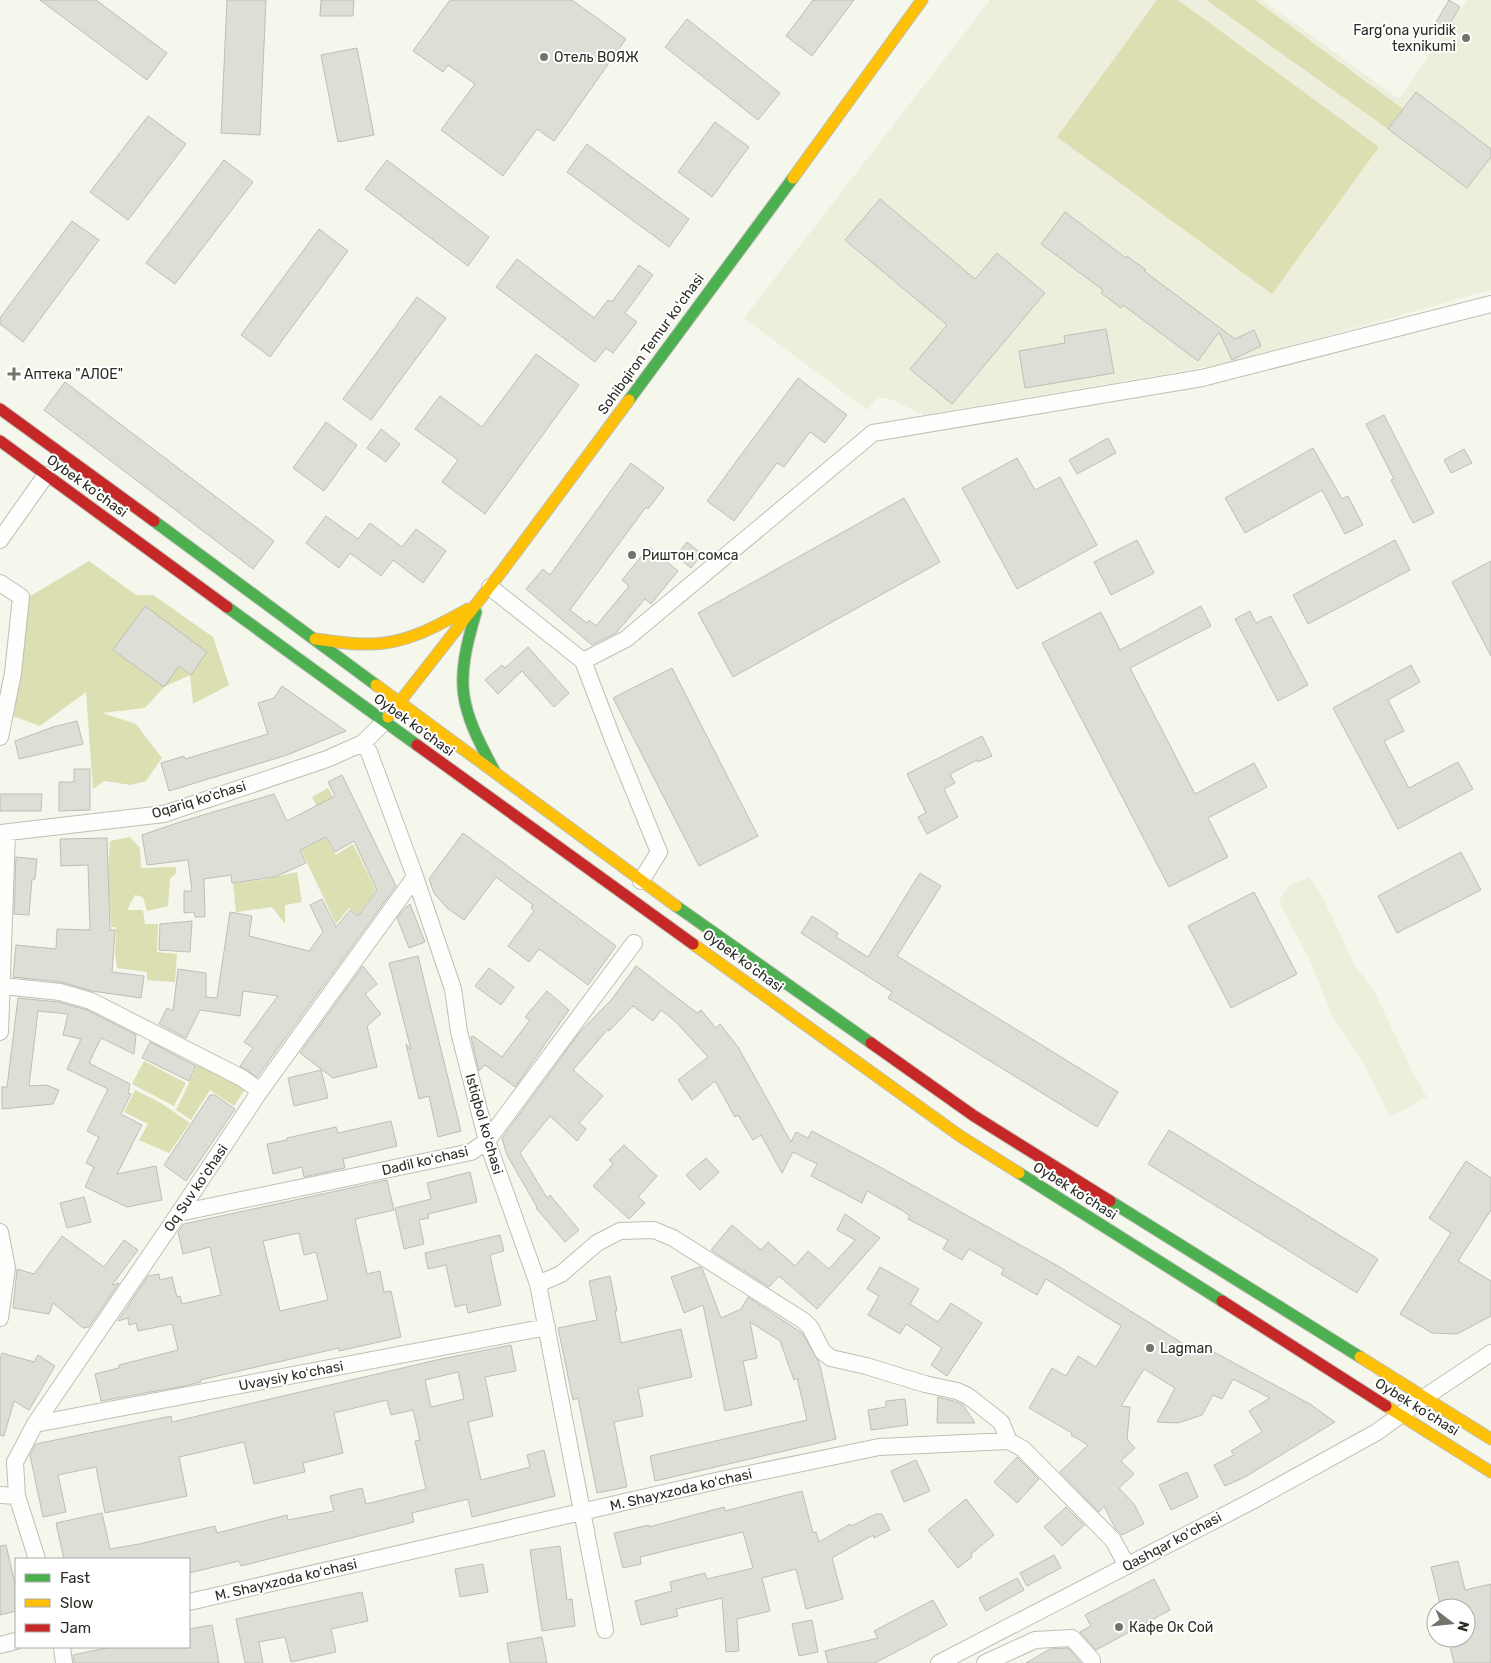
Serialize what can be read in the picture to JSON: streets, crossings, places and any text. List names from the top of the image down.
{
  "streets": {
    "main road": ["Sohibqiron Temur koʻchasi", "Oybek ko‘chasi"],
    "street": [
      "Oqariq ko'chasi",
      "Istiqbol koʻchasi",
      "Dadil koʻchasi",
      "Oq Suv koʻchasi",
      "Uvaysiy koʻchasi",
      "M. Shayxzoda koʻchasi",
      "Qashqar koʻchasi"
    ]
  },
  "crossings": [
    ["Sohibqiron Temur koʻchasi", "Oybek ko‘chasi"],
    ["Sohibqiron Temur koʻchasi", "Oqariq ko'chasi"],
    ["Oybek ko‘chasi", "Oqariq ko'chasi"],
    ["Oybek ko‘chasi", "Qashqar koʻchasi"],
    ["Oqariq ko'chasi", "Istiqbol koʻchasi"],
    ["Istiqbol koʻchasi", "Dadil koʻchasi"],
    ["Istiqbol koʻchasi", "Oq Suv koʻchasi"],
    ["Istiqbol koʻchasi", "Uvaysiy koʻchasi"],
    ["Istiqbol koʻchasi", "M. Shayxzoda koʻchasi"],
    ["Dadil koʻchasi", "Oq Suv koʻchasi"],
    ["Oq Suv koʻchasi", "Uvaysiy koʻchasi"]
  ],
  "places": {
    "other": [
      "Farg‘ona yuridik texnikumi",
      "Отель ВОЯЖ",
      "Риштон сомса",
      "Lagman",
      "Кафе Ок Сой"
    ],
    "health": ["Аптека \"АЛОЕ\""]
  },
  "legend": ["Fast", "Slow", "Jam"],
  "north": "right"
}
